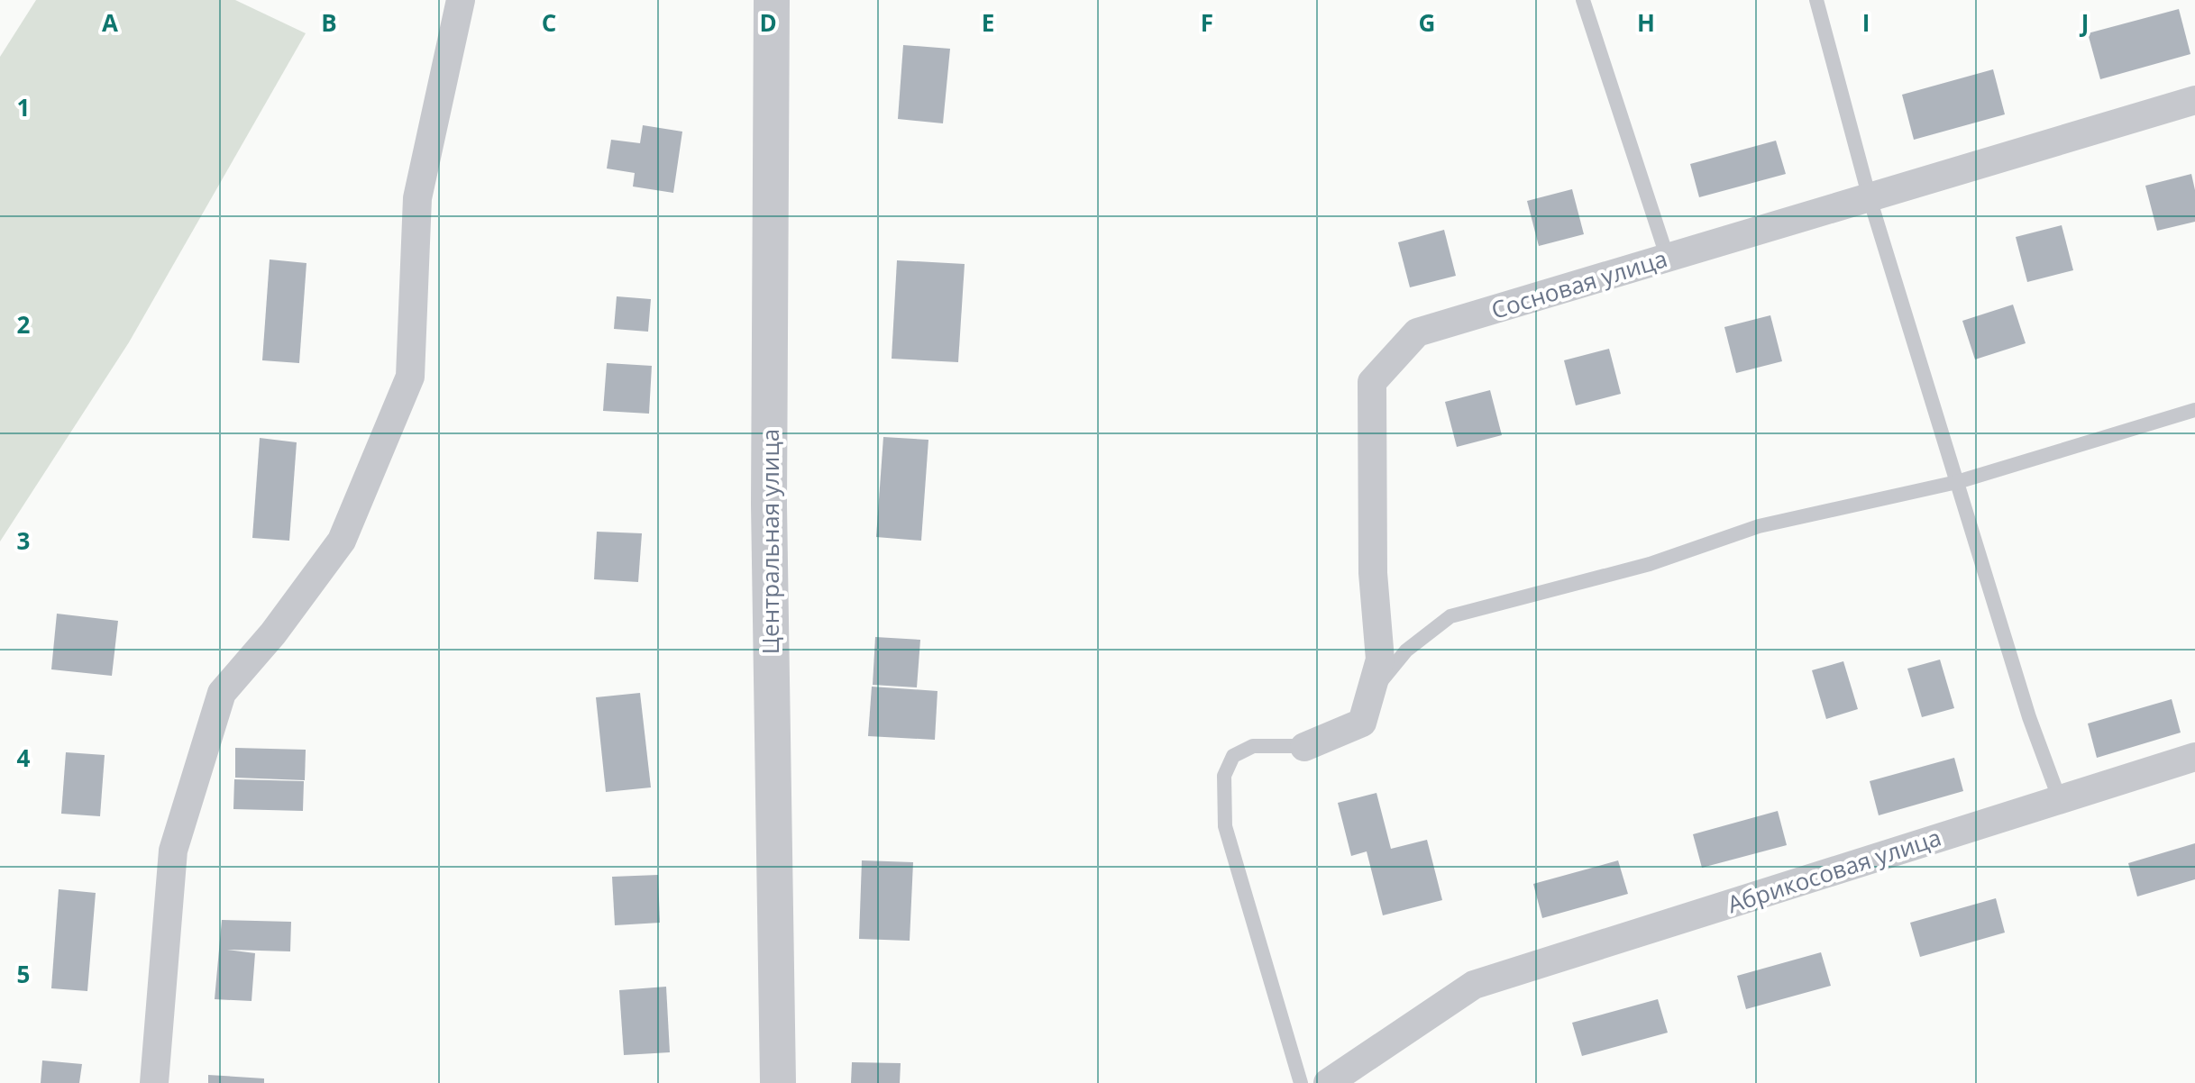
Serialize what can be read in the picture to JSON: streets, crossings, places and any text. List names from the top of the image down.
{
  "streets": {
    "street": ["Сосновая улица", "Центральная улица", "Абрикосовая улица"]
  },
  "grid": {
    "columns": [
      "A",
      "B",
      "C",
      "D",
      "E",
      "F",
      "G",
      "H",
      "I",
      "J"
    ],
    "rows": [
      "1",
      "2",
      "3",
      "4",
      "5"
    ]
  }
}
